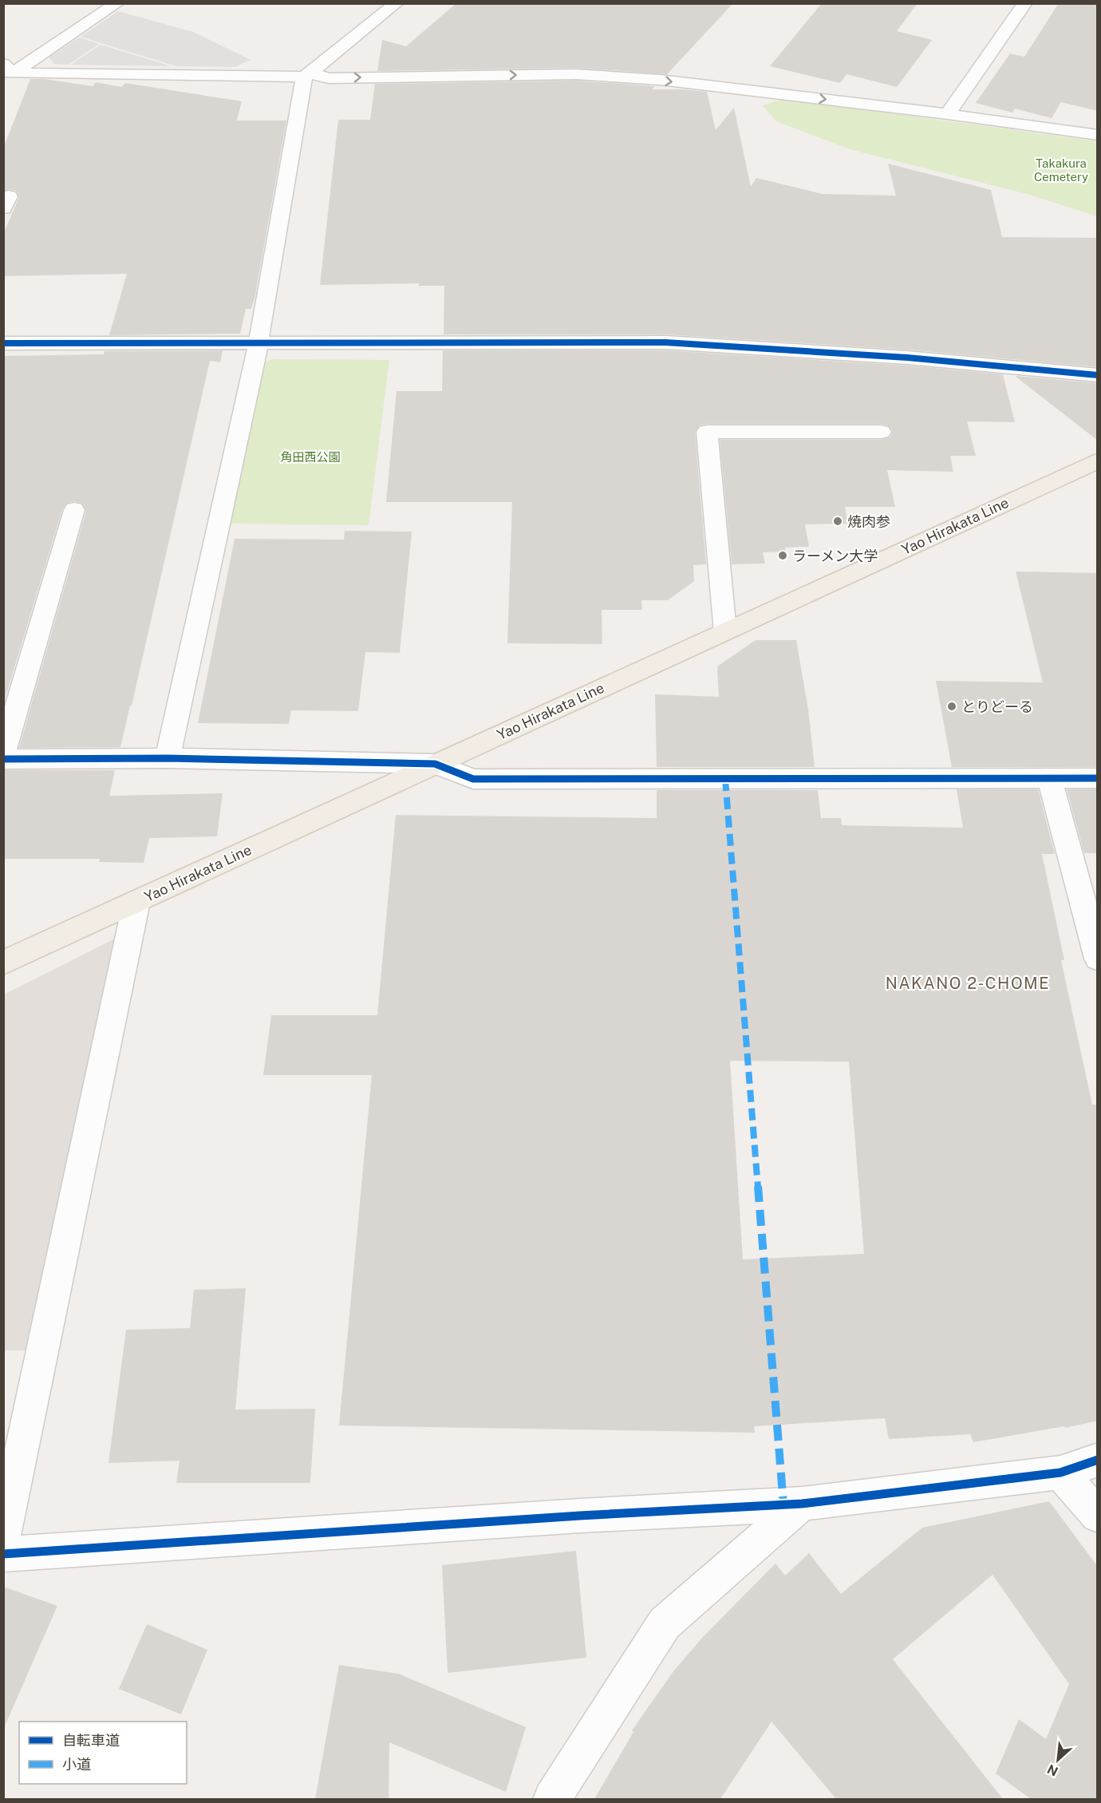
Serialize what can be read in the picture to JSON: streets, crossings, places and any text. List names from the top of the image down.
{
  "streets": {
    "main road": ["Yao Hirakata Line"]
  },
  "districts": ["NAKANO 2-CHOME"],
  "parks": ["Takakura Cemetery", "角田西公園"],
  "places": ["焼肉参", "ラーメン大学", "とりどーる"],
  "legend": ["自転車道", "小道"],
  "north": "bottom left"
}
